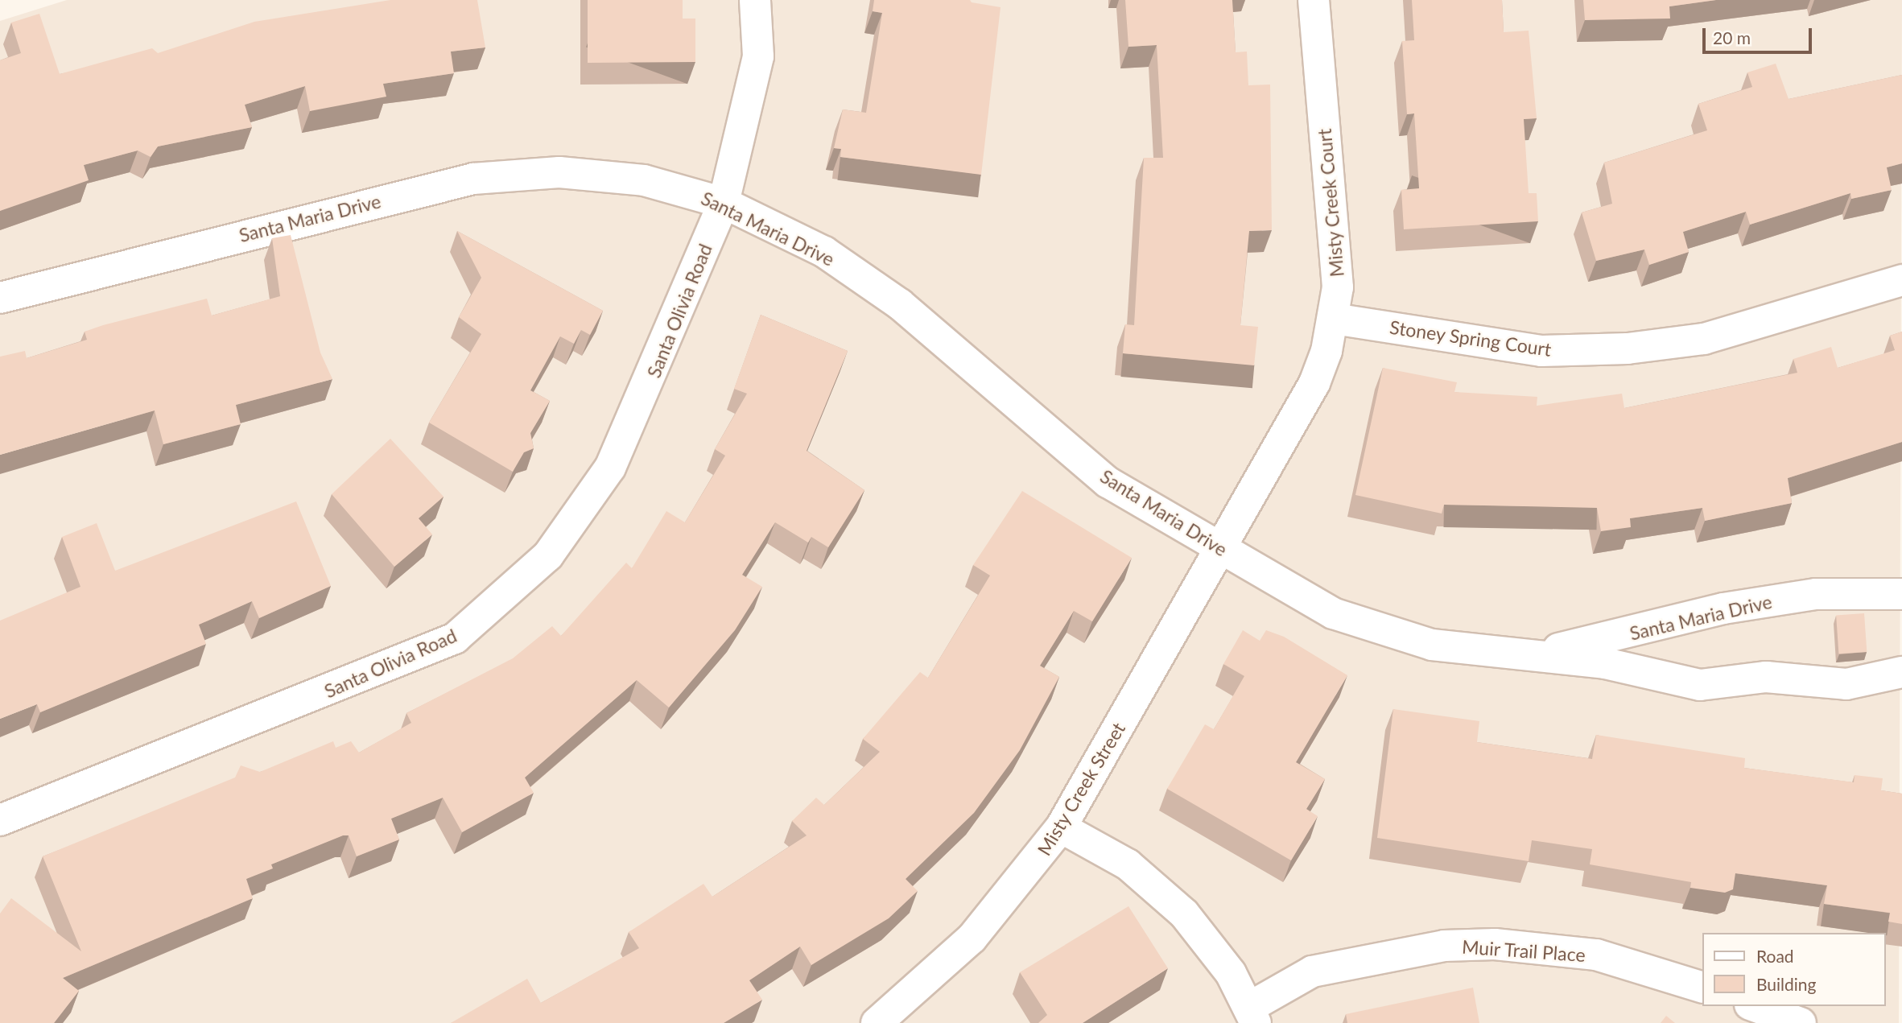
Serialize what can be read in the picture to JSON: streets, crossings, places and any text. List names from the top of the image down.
{
  "streets": {
    "street": [
      "Misty Creek Court",
      "Santa Maria Drive",
      "Santa Olivia Road",
      "Stoney Spring Court",
      "Misty Creek Street",
      "Muir Trail Place"
    ]
  },
  "crossings": [
    ["Misty Creek Court", "Santa Maria Drive"],
    ["Misty Creek Court", "Stoney Spring Court"],
    ["Misty Creek Court", "Misty Creek Street"],
    ["Santa Maria Drive", "Santa Olivia Road"],
    ["Santa Maria Drive", "Misty Creek Street"]
  ],
  "legend": ["Road", "Building"],
  "scale_bar": "20 m"
}
